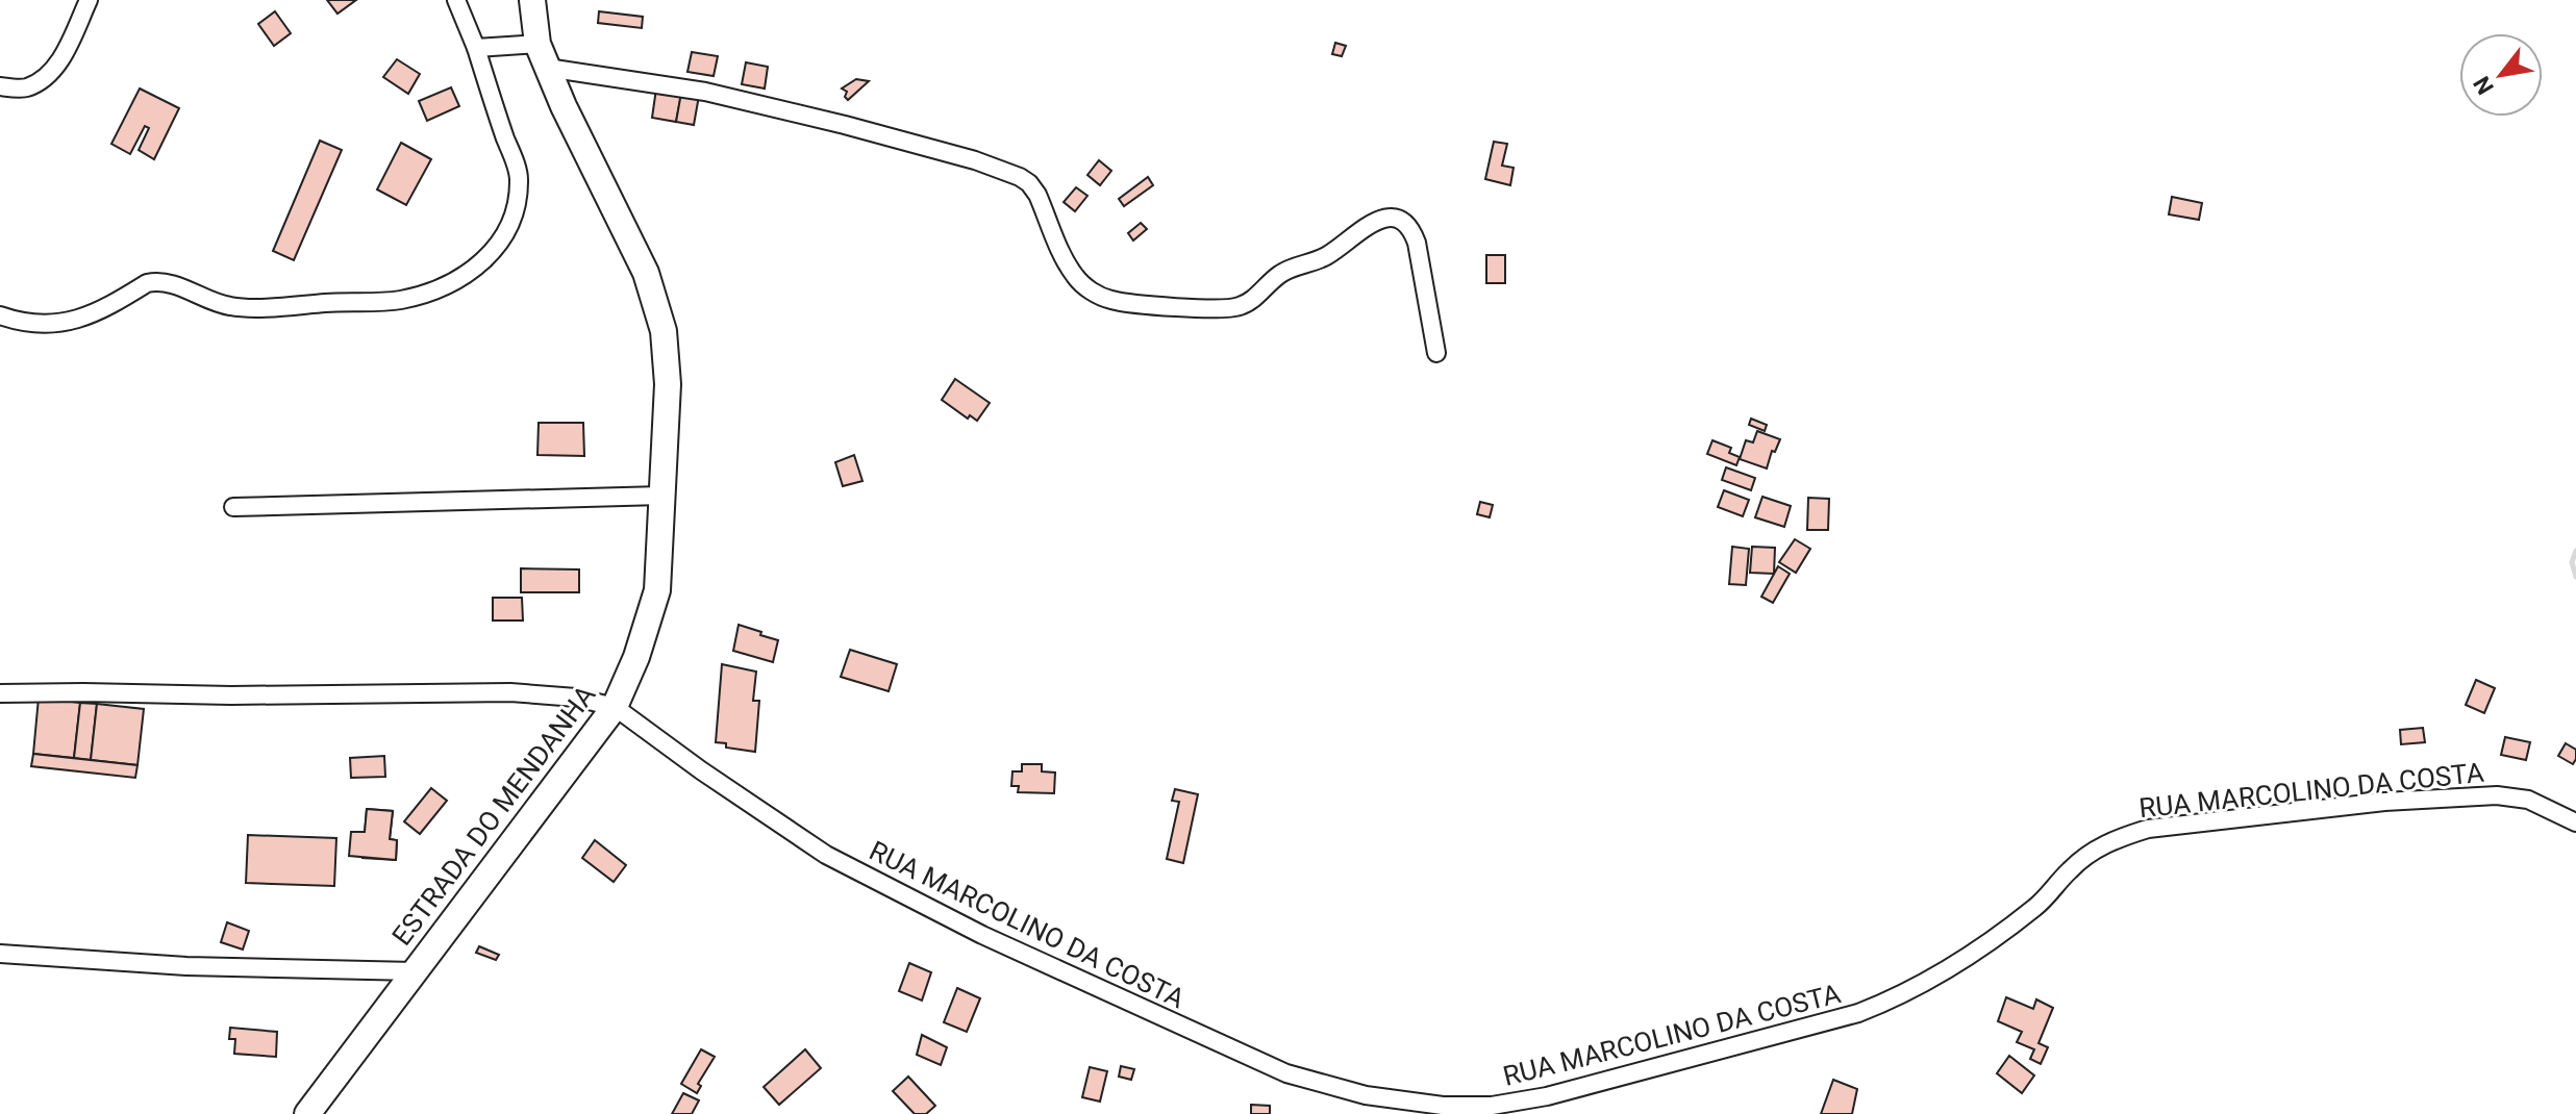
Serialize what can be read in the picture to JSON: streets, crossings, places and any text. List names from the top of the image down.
{
  "streets": {
    "main road": ["ESTRADA DO MENDANHA"],
    "street": ["RUA MARCOLINO DA COSTA"]
  },
  "crossings": [
    ["RUA MARCOLINO DA COSTA", "ESTRADA DO MENDANHA"]
  ],
  "north": "bottom left"
}
